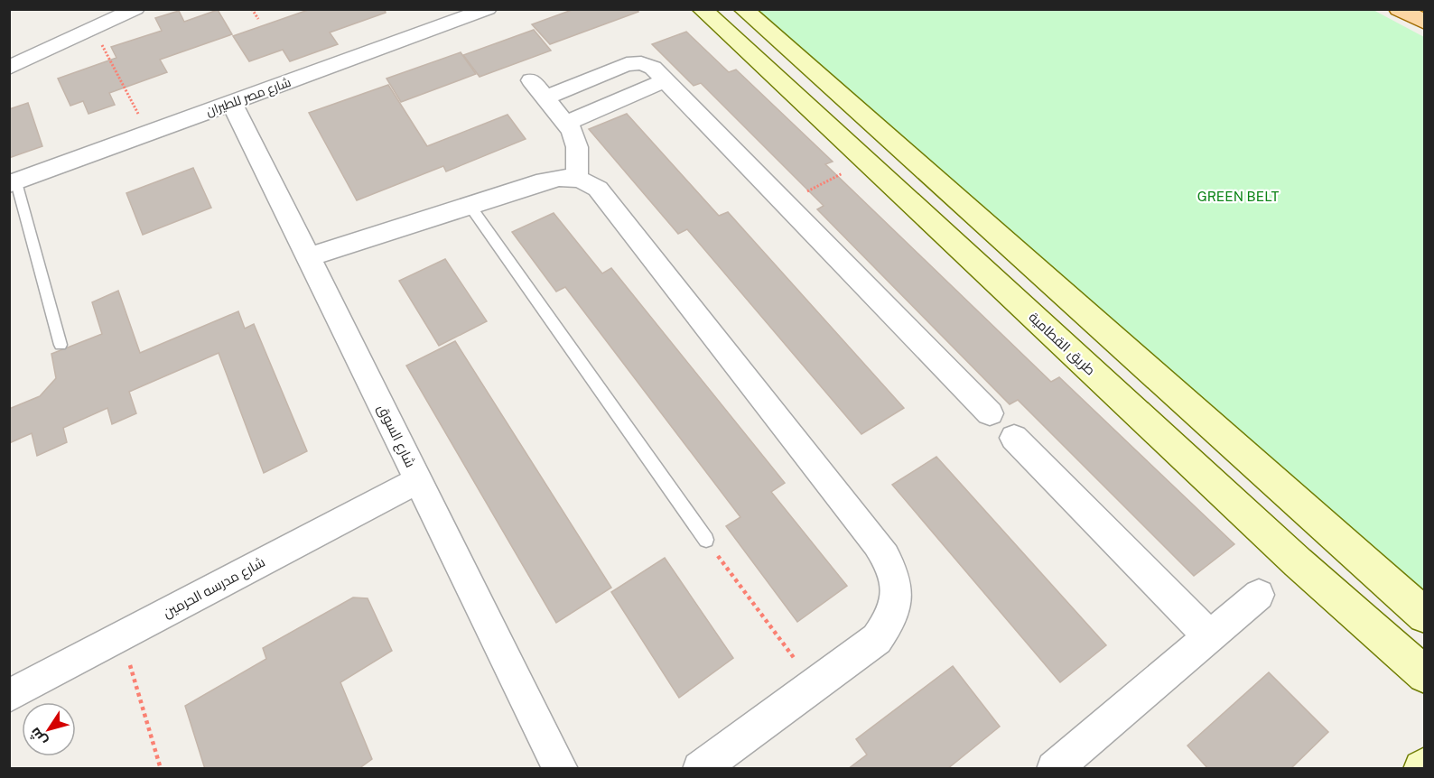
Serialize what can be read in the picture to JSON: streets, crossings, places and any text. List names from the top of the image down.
{
  "streets": {
    "street": [
      "شارع مصر للطيران",
      "طريق القطامية",
      "شارع السوق",
      "شارع مدرسه الحرمين"
    ]
  },
  "crossings": [
    ["شارع مصر للطيران", "شارع السوق"],
    ["شارع السوق", "شارع مدرسه الحرمين"]
  ],
  "parks": ["GREEN BELT"],
  "north": "bottom left"
}
